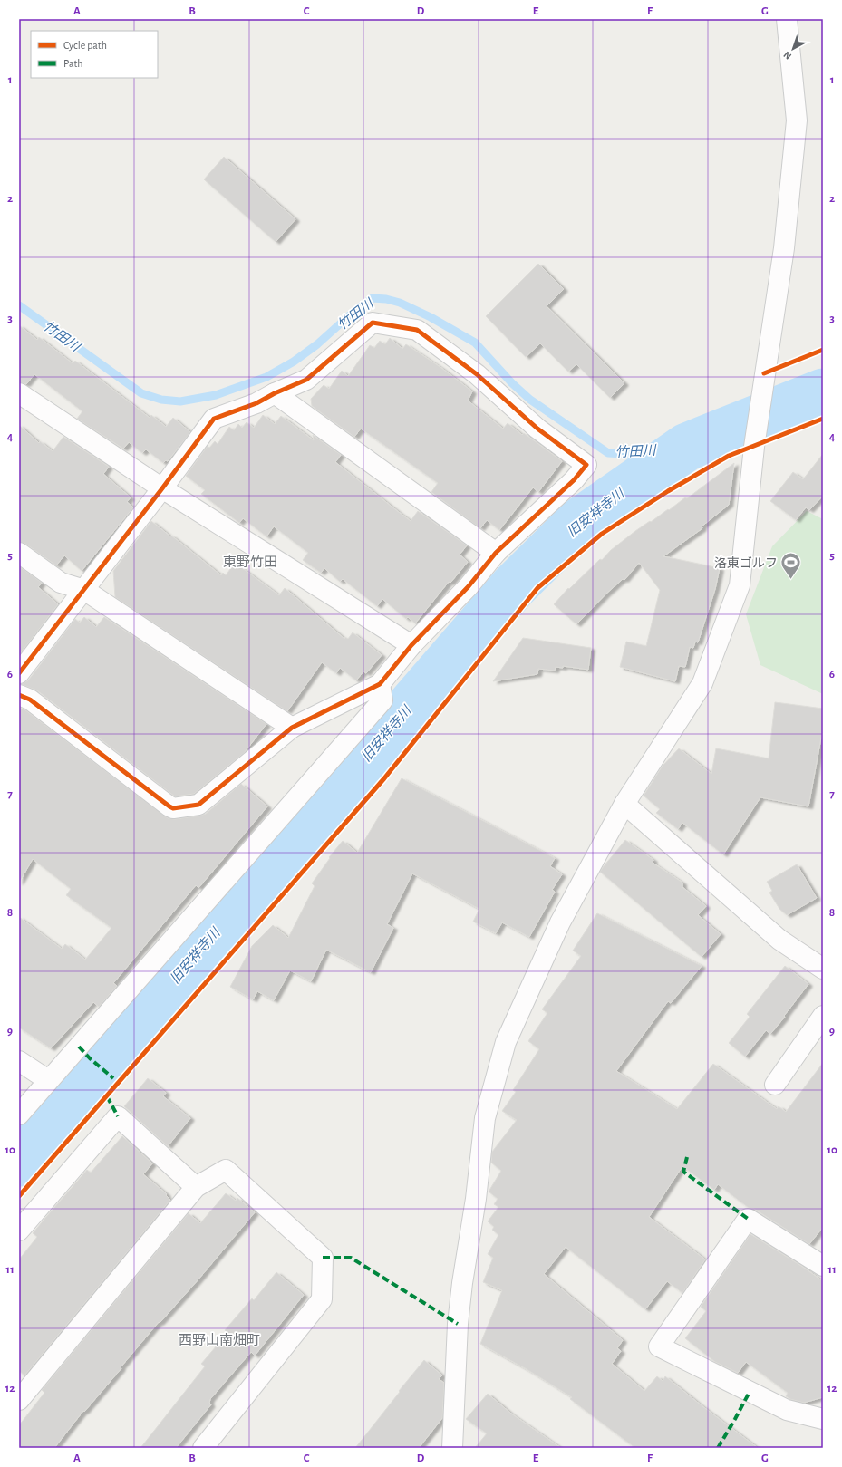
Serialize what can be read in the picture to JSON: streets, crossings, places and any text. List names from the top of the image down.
{
  "districts": ["東野竹田", "西野山南畑町"],
  "water": ["竹田川", "旧安祥寺川"],
  "places": {
    "sports": ["洛東ゴルフ"]
  },
  "legend": ["Cycle path", "Path"],
  "north": "bottom left",
  "grid": {
    "columns": [
      "A",
      "B",
      "C",
      "D",
      "E",
      "F",
      "G"
    ],
    "rows": [
      "1",
      "2",
      "3",
      "4",
      "5",
      "6",
      "7",
      "8",
      "9",
      "10",
      "11",
      "12"
    ]
  }
}
